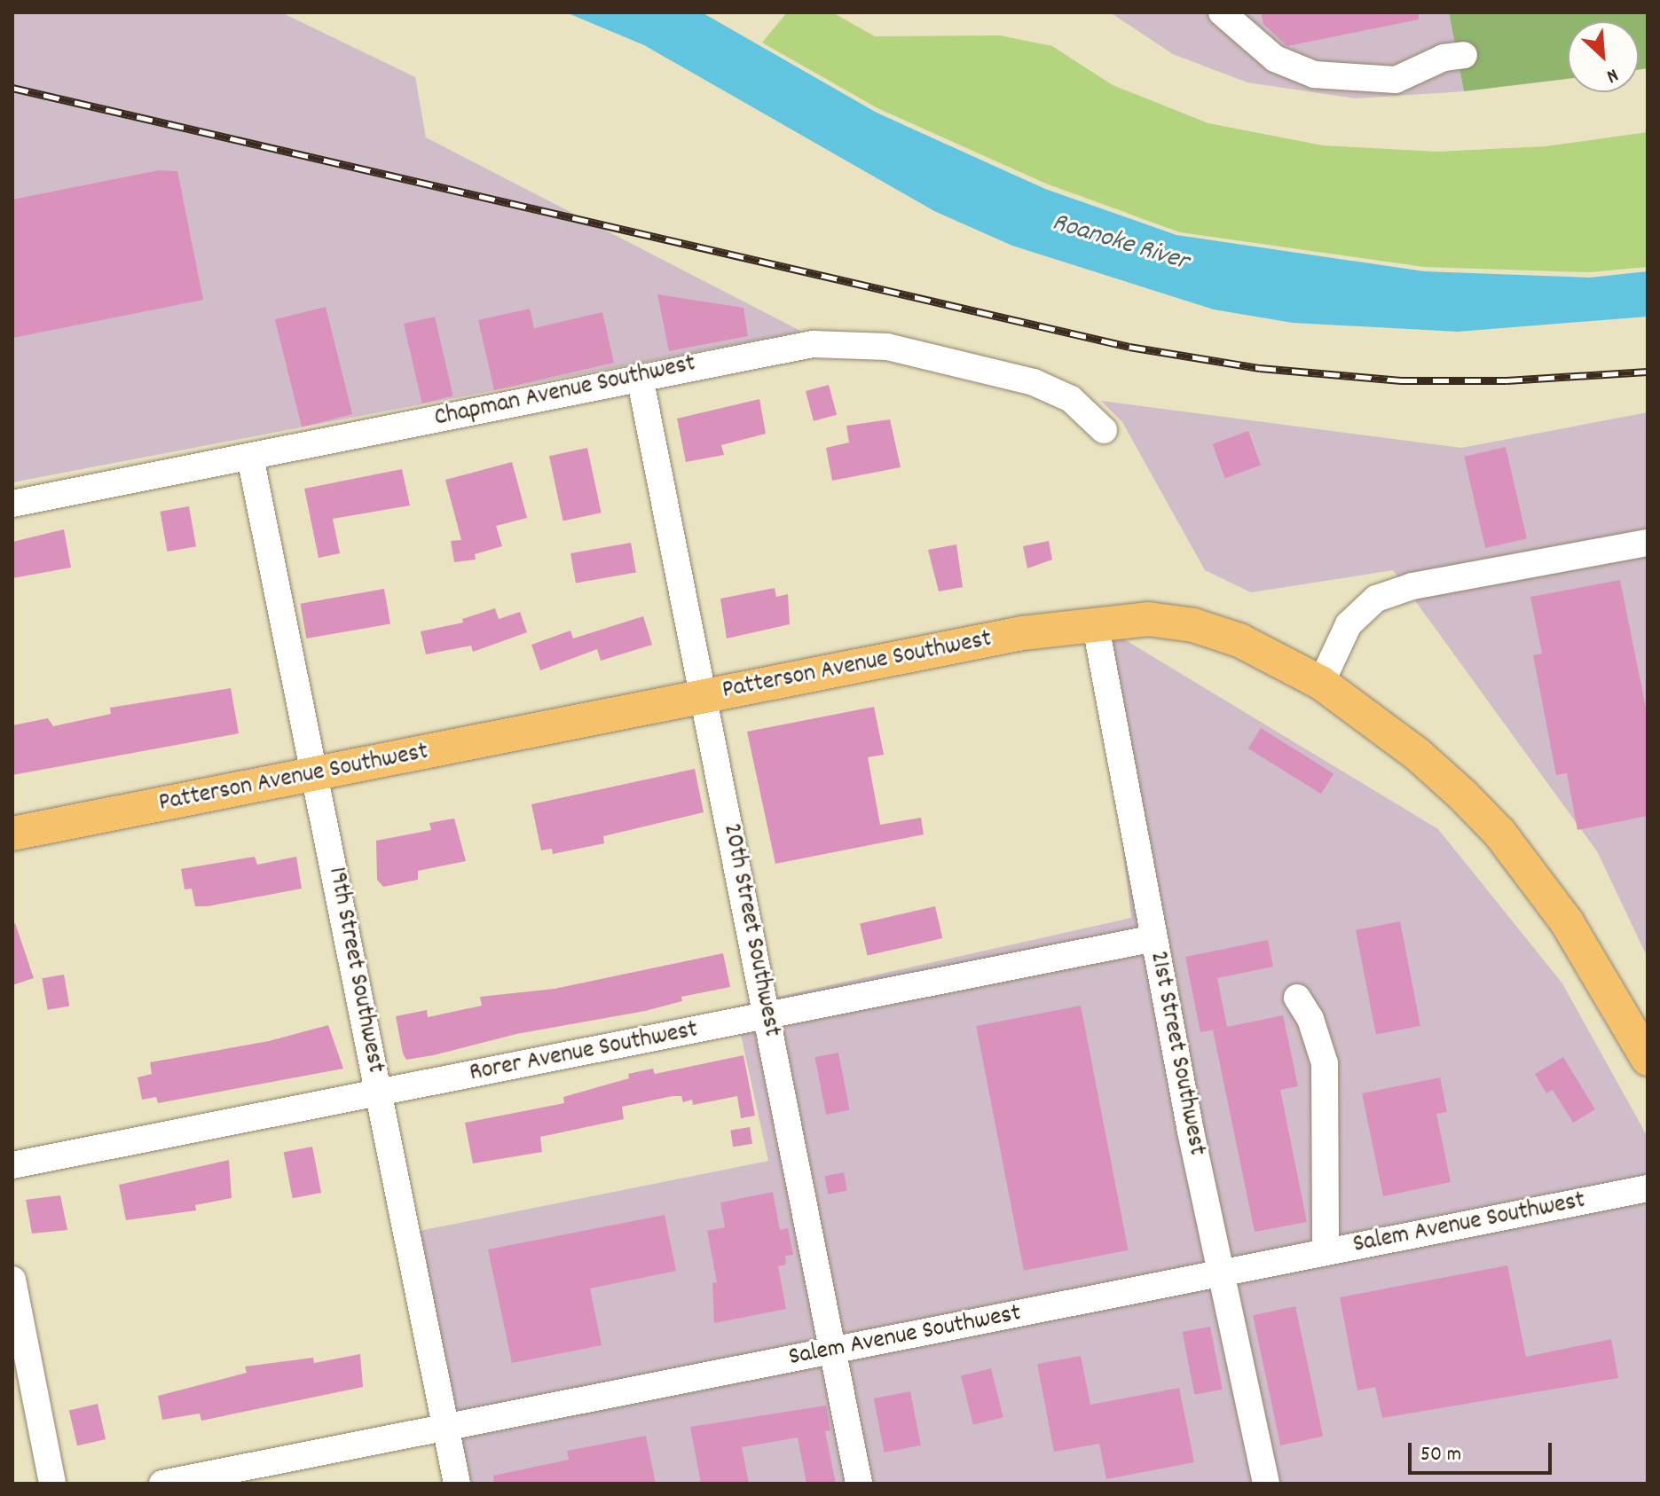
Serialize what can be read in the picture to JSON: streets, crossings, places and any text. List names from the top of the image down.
{
  "streets": {
    "main road": ["Patterson Avenue Southwest"],
    "street": [
      "Chapman Avenue Southwest",
      "20th Street Southwest",
      "19th Street Southwest",
      "Rorer Avenue Southwest",
      "21st Street Southwest",
      "Salem Avenue Southwest"
    ]
  },
  "crossings": [
    ["Chapman Avenue Southwest", "20th Street Southwest"],
    ["Chapman Avenue Southwest", "19th Street Southwest"],
    ["Patterson Avenue Southwest", "20th Street Southwest"],
    ["Patterson Avenue Southwest", "19th Street Southwest"],
    ["Patterson Avenue Southwest", "21st Street Southwest"],
    ["20th Street Southwest", "Rorer Avenue Southwest"],
    ["20th Street Southwest", "Salem Avenue Southwest"],
    ["19th Street Southwest", "Rorer Avenue Southwest"],
    ["19th Street Southwest", "Salem Avenue Southwest"],
    ["Rorer Avenue Southwest", "21st Street Southwest"],
    ["21st Street Southwest", "Salem Avenue Southwest"]
  ],
  "water": ["Roanoke River"],
  "scale_bar": "50 m",
  "north": "bottom right"
}
